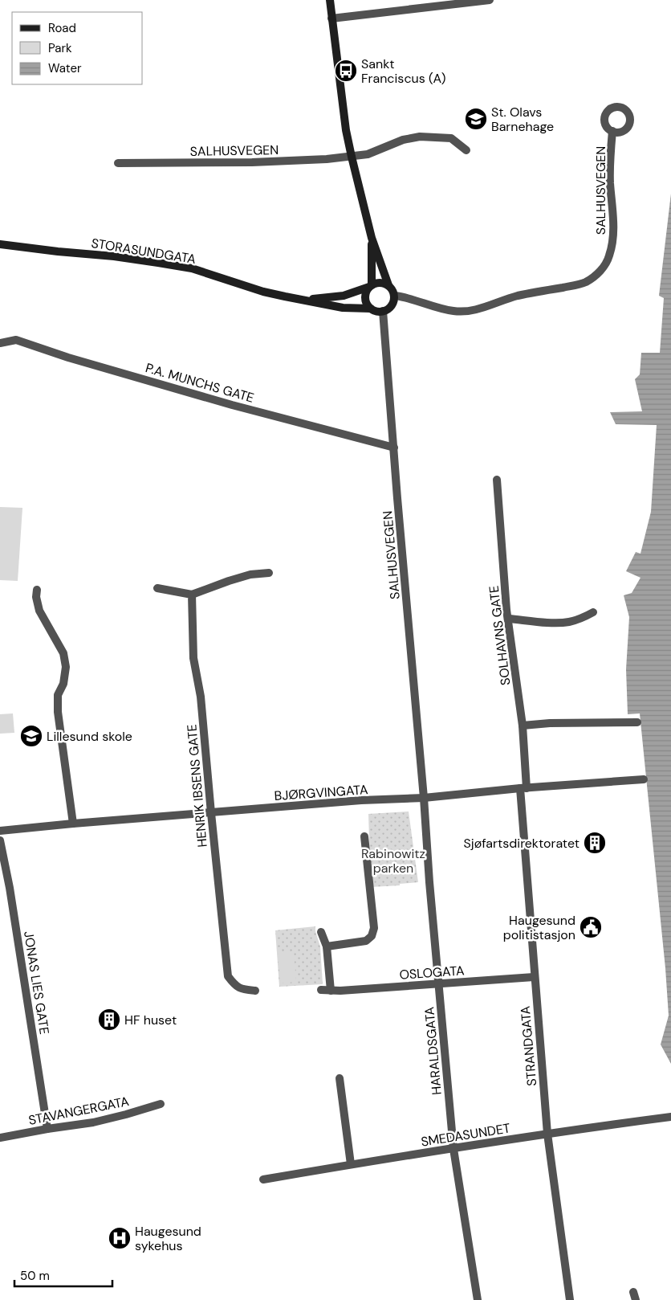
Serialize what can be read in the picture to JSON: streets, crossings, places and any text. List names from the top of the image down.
{
  "streets": {
    "main road": ["STORASUNDGATA"],
    "street": [
      "SALHUSVEGEN",
      "P.A. MUNCHS GATE",
      "SOLHAVNS GATE",
      "HENRIK IBSENS GATE",
      "BJØRGVINGATA",
      "OSLOGATA",
      "JONAS LIES GATE",
      "STRANDGATA",
      "HARALDSGATA",
      "STAVANGERGATA",
      "SMEDASUNDET"
    ]
  },
  "crossings": [
    ["SALHUSVEGEN", "STORASUNDGATA"],
    ["SALHUSVEGEN", "P.A. MUNCHS GATE"],
    ["SALHUSVEGEN", "BJØRGVINGATA"],
    ["SALHUSVEGEN", "HARALDSGATA"],
    ["SOLHAVNS GATE", "BJØRGVINGATA"],
    ["SOLHAVNS GATE", "STRANDGATA"],
    ["HENRIK IBSENS GATE", "BJØRGVINGATA"],
    ["BJØRGVINGATA", "STRANDGATA"],
    ["BJØRGVINGATA", "HARALDSGATA"],
    ["OSLOGATA", "STRANDGATA"],
    ["OSLOGATA", "HARALDSGATA"],
    ["JONAS LIES GATE", "STAVANGERGATA"],
    ["STRANDGATA", "SMEDASUNDET"],
    ["HARALDSGATA", "SMEDASUNDET"]
  ],
  "parks": ["Rabinowitz parken"],
  "places": {
    "bus stop": ["Sankt Franciscus (A)"],
    "school or university": ["St. Olavs Barnehage", "Lillesund skole"],
    "building": ["Sjøfartsdirektoratet", "HF huset"],
    "public building": ["Haugesund politistasjon"],
    "hospital": ["Haugesund sykehus"]
  },
  "legend": ["Road", "Park", "Water"],
  "scale_bar": "50 m"
}
